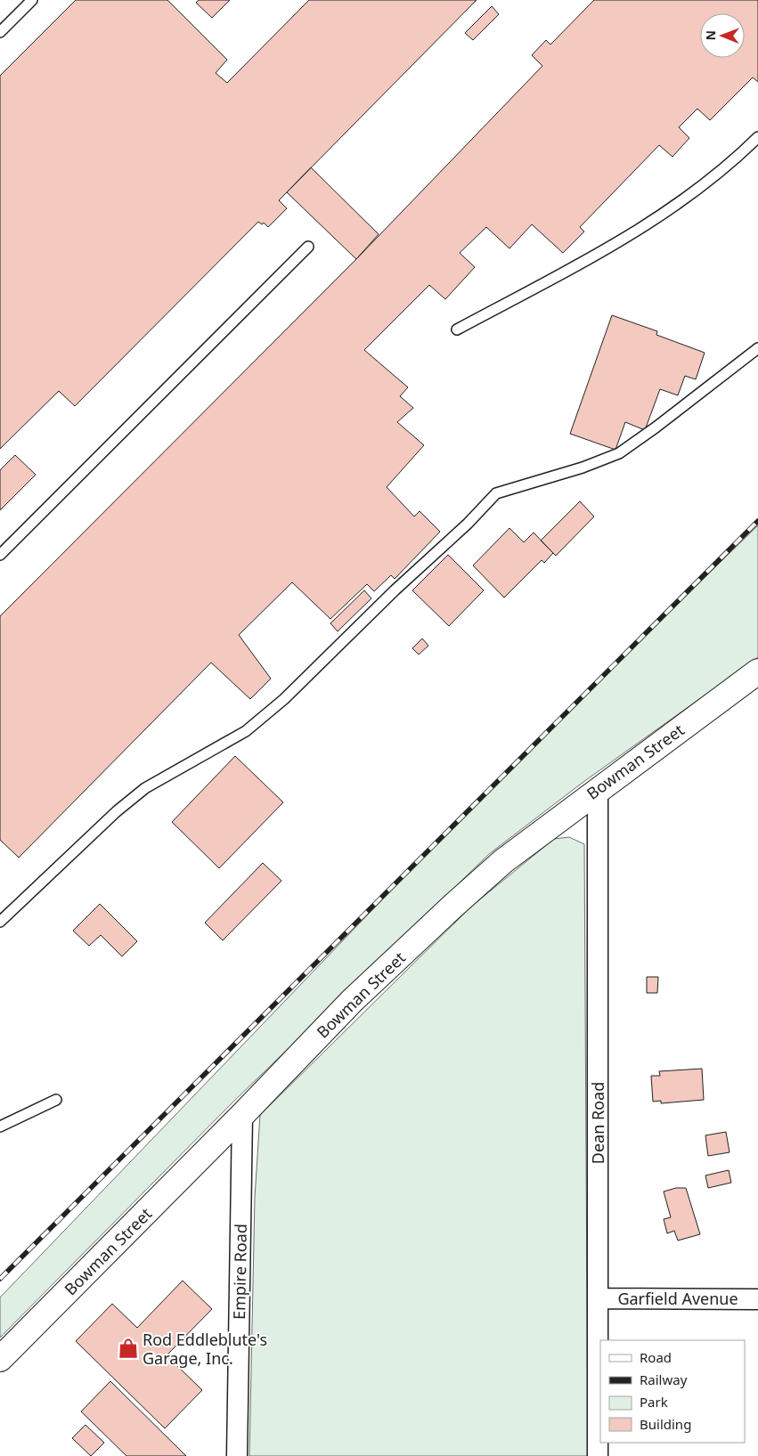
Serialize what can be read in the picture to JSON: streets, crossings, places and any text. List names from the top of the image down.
{
  "streets": {
    "street": [
      "Bowman Street",
      "Dean Road",
      "Empire Road",
      "Garfield Avenue"
    ]
  },
  "crossings": [
    ["Bowman Street", "Dean Road"],
    ["Bowman Street", "Empire Road"],
    ["Dean Road", "Garfield Avenue"]
  ],
  "places": {
    "shop": ["Rod Eddleblute's Garage, Inc."]
  },
  "legend": [
    "Road",
    "Railway",
    "Park",
    "Building"
  ],
  "north": "left"
}
